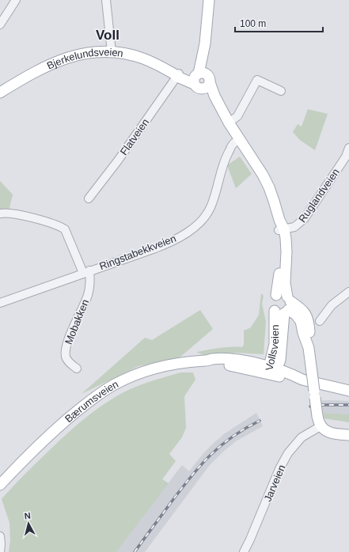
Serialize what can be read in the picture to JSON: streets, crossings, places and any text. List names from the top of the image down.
{
  "streets": {
    "main road": ["Bjerkelundsveien", "Vollsveien", "Bærumsveien"],
    "street": [
      "Flatveien",
      "Ruglandveien",
      "Ringstabekkveien",
      "Mobakken",
      "Jarveien"
    ]
  },
  "crossings": [
    ["Bjerkelundsveien", "Flatveien"],
    ["Bjerkelundsveien", "Vollsveien"],
    ["Ruglandveien", "Vollsveien"],
    ["Ringstabekkveien", "Mobakken"],
    ["Ringstabekkveien", "Vollsveien"],
    ["Vollsveien", "Bærumsveien"]
  ],
  "districts": ["Voll"],
  "scale_bar": "100 m",
  "north": "top"
}
